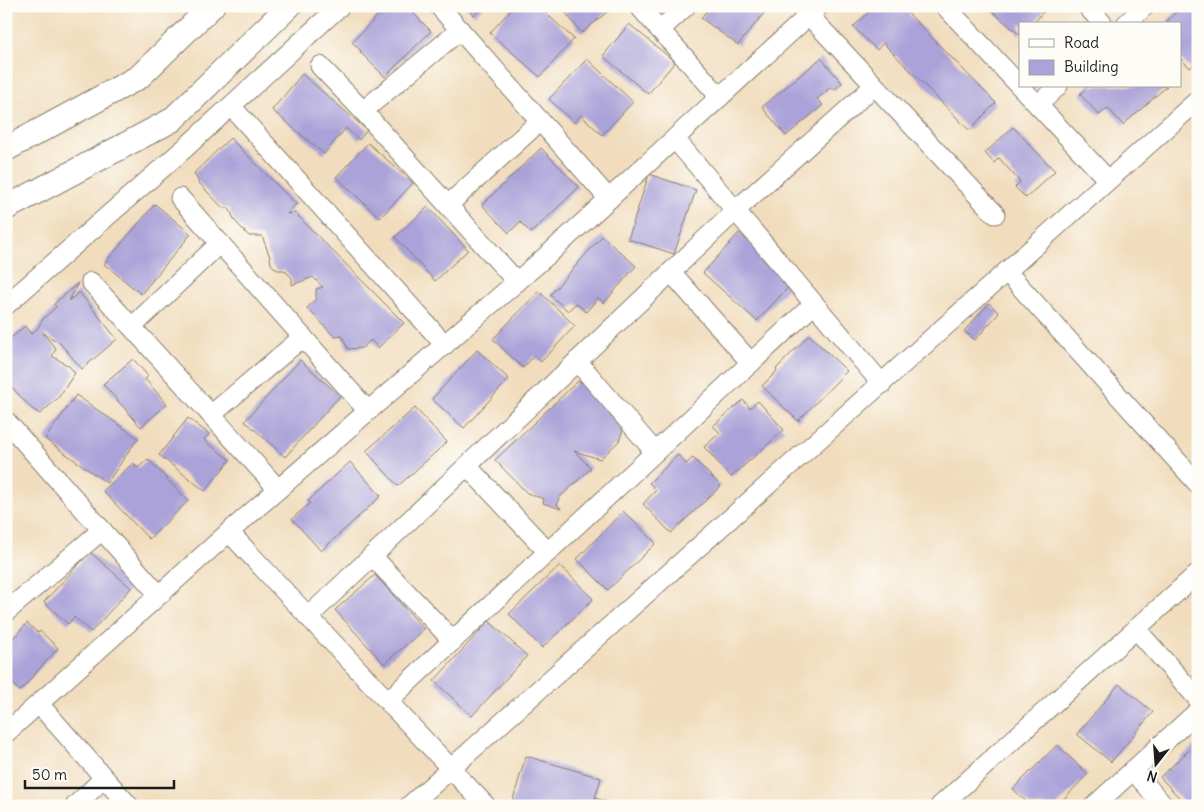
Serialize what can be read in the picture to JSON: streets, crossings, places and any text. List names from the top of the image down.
{
  "legend": ["Road", "Building"],
  "scale_bar": "50 m",
  "north": "bottom"
}
